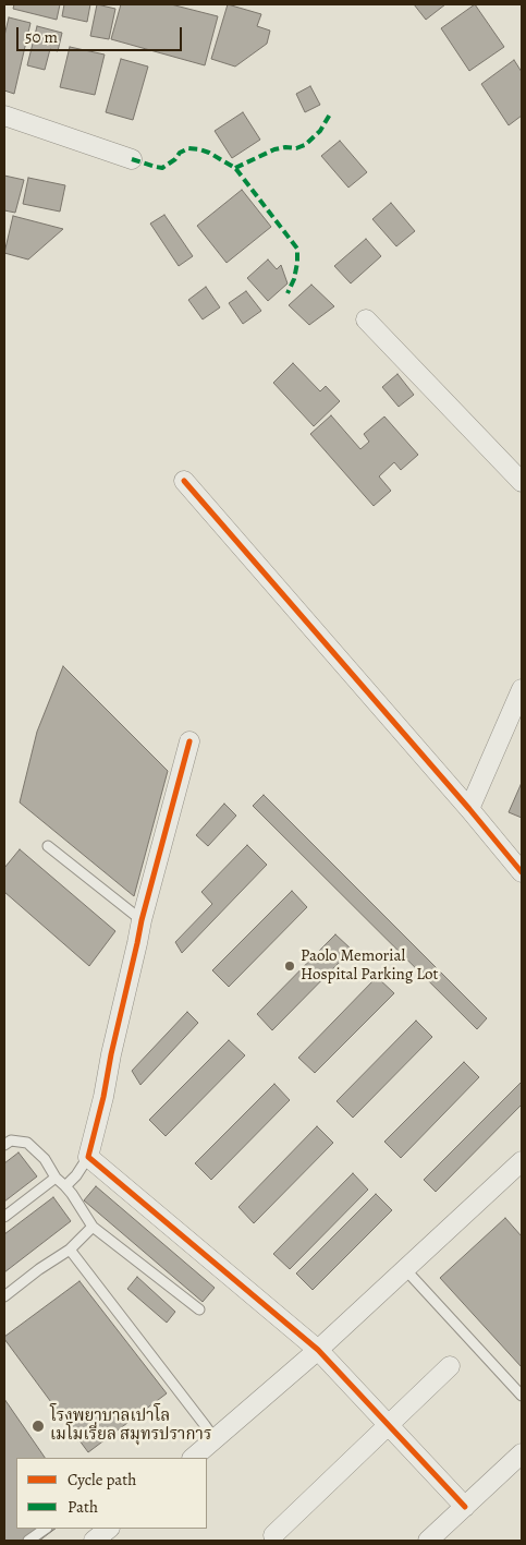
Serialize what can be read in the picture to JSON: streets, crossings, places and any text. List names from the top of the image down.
{
  "places": ["Paolo Memorial Hospital Parking Lot", "โรงพยาบาลเปาโล เมโมเรี่ยล สมุทรปราการ"],
  "legend": ["Cycle path", "Path"],
  "scale_bar": "50 m"
}
